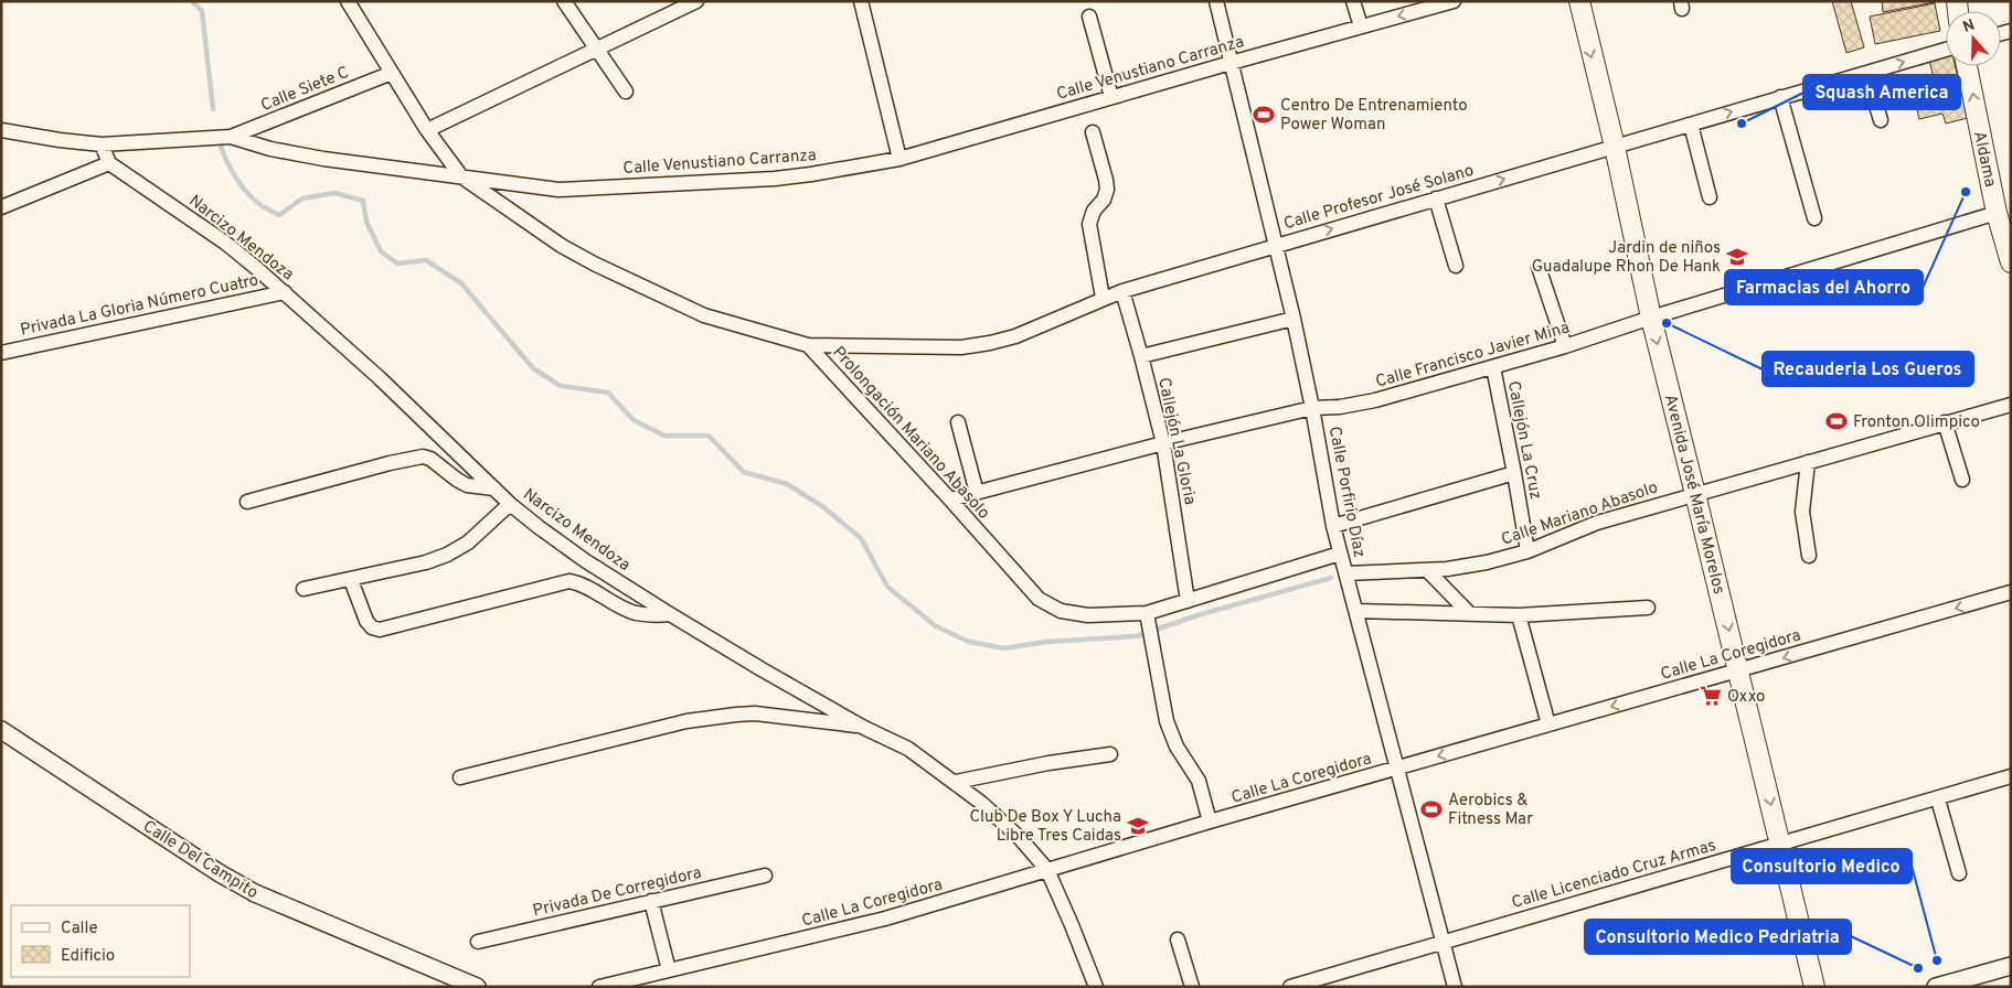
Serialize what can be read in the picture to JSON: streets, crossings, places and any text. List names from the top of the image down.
{
  "streets": {
    "main road": ["Aldama", "Avenida José María Morelos"],
    "street": [
      "Calle Venustiano Carranza",
      "Calle Siete C",
      "Calle Profesor José Solano",
      "Narcizo Mendoza",
      "Privada La Gloria Número Cuatro",
      "Calle Francisco Javier Mina",
      "Prolongación Mariano Abasolo",
      "Callejón La Cruz",
      "Callejón La Gloria",
      "Calle Porfirio Díaz",
      "Calle Mariano Abasolo",
      "Calle La Coregidora",
      "Calle Del Campito",
      "Calle Licenciado Cruz Armas",
      "Privada De Corregidora"
    ]
  },
  "crossings": [
    ["Calle Venustiano Carranza", "Calle Siete C"],
    ["Calle Venustiano Carranza", "Prolongación Mariano Abasolo"],
    ["Calle Venustiano Carranza", "Calle Porfirio Díaz"],
    ["Aldama", "Calle Francisco Javier Mina"],
    ["Calle Profesor José Solano", "Prolongación Mariano Abasolo"],
    ["Calle Profesor José Solano", "Callejón La Gloria"],
    ["Calle Profesor José Solano", "Calle Porfirio Díaz"],
    ["Calle Profesor José Solano", "Avenida José María Morelos"],
    ["Narcizo Mendoza", "Privada La Gloria Número Cuatro"],
    ["Narcizo Mendoza", "Calle La Coregidora"],
    ["Calle Francisco Javier Mina", "Prolongación Mariano Abasolo"],
    ["Calle Francisco Javier Mina", "Callejón La Cruz"],
    ["Calle Francisco Javier Mina", "Callejón La Gloria"],
    ["Calle Francisco Javier Mina", "Calle Porfirio Díaz"],
    ["Calle Francisco Javier Mina", "Avenida José María Morelos"],
    ["Prolongación Mariano Abasolo", "Callejón La Gloria"],
    ["Prolongación Mariano Abasolo", "Calle Porfirio Díaz"],
    ["Callejón La Cruz", "Calle Mariano Abasolo"],
    ["Calle Porfirio Díaz", "Calle Mariano Abasolo"],
    ["Calle Porfirio Díaz", "Calle La Coregidora"],
    ["Calle Porfirio Díaz", "Calle Licenciado Cruz Armas"],
    ["Avenida José María Morelos", "Calle Mariano Abasolo"],
    ["Avenida José María Morelos", "Calle La Coregidora"],
    ["Avenida José María Morelos", "Calle Licenciado Cruz Armas"]
  ],
  "one_way": [
    "Aldama",
    "Calle Profesor José Solano",
    "Avenida José María Morelos",
    "Calle La Coregidora"
  ],
  "places": {
    "sports": ["Centro De Entrenamiento Power Woman", "Fronton Olimpico", "Aerobics & Fitness Mar"],
    "other": [
      "Squash America",
      "Farmacias del Ahorro",
      "Recauderia Los Gueros",
      "Consultorio Medico",
      "Consultorio Medico Pedriatria"
    ],
    "school or university": ["Jardin de niños Guadalupe Rhon De Hank", "Club De Box Y Lucha Libre Tres Caidas"],
    "supermarket": ["Oxxo"]
  },
  "legend": ["Calle", "Edificio"],
  "north": "top"
}
